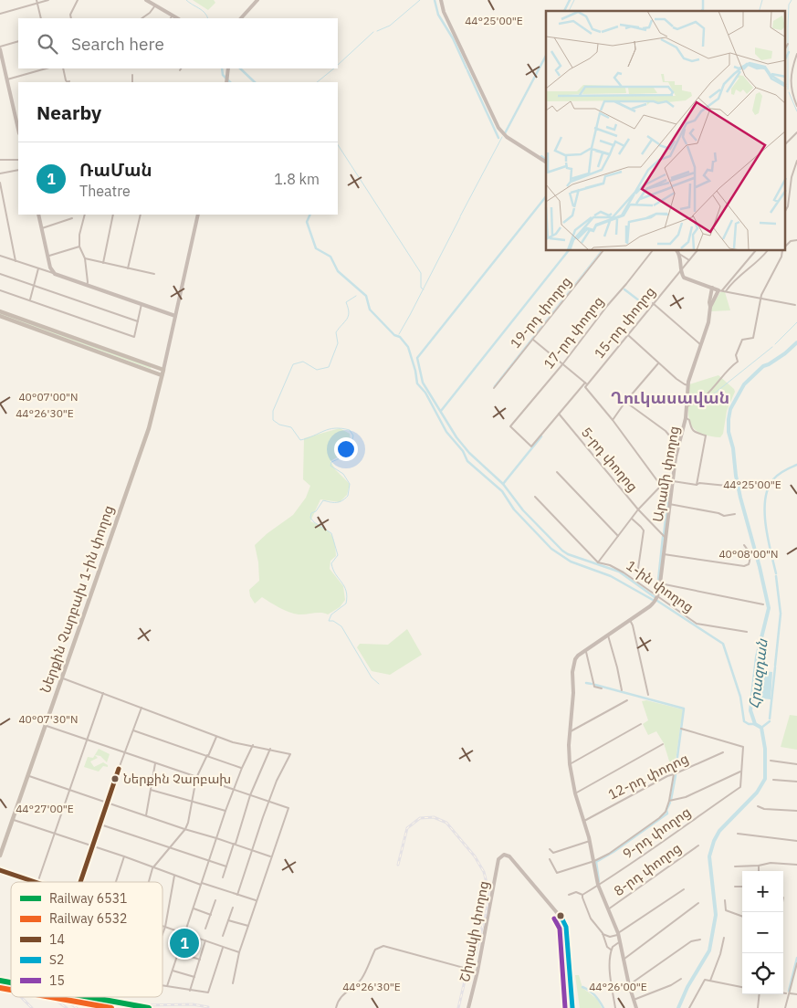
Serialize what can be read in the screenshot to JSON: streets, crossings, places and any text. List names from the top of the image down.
{
  "streets": {
    "main road": ["Արամի փողոց", "Ներքին Չարբախ 1-ին փողոց", "Շիրակի փողոց"],
    "street": [
      "19-րդ փողոց",
      "15-րդ փողոց",
      "17-րդ փողոց",
      "5-րդ փողոց",
      "1-ին փողոց",
      "12-րդ փողոց",
      "9-րդ փողոց",
      "8-րդ փողոց"
    ]
  },
  "crossings": [
    ["17-րդ փողոց", "5-րդ փողոց"],
    ["5-րդ փողոց", "Արամի փողոց"],
    ["Արամի փողոց", "1-ին փողոց"]
  ],
  "districts": ["Ղուկասավան"],
  "water": ["Հրազդան"],
  "places": ["Ներքին Չարբախ"],
  "lines": [
    "transit line 14",
    "transit line Տ2",
    "transit line 15",
    "rail line 6531",
    "rail line 6532"
  ],
  "legend": [
    "Railway 6531",
    "Railway 6532",
    "14",
    "Տ2",
    "15"
  ],
  "page": {
    "search": "Search here",
    "heading": "Nearby",
    "list": [
      {
        "mark": "1",
        "name": "ՌաՄան",
        "note": "Theatre",
        "value": "1.8 km"
      }
    ],
    "map_buttons": ["+", "−"],
    "pins": "1"
  },
  "coordinates": [
    "44°25'00\"E",
    "40°07'00\"N",
    "44°26'30\"E",
    "40°08'00\"N",
    "40°07'30\"N",
    "44°27'00\"E",
    "44°26'00\"E"
  ]
}
